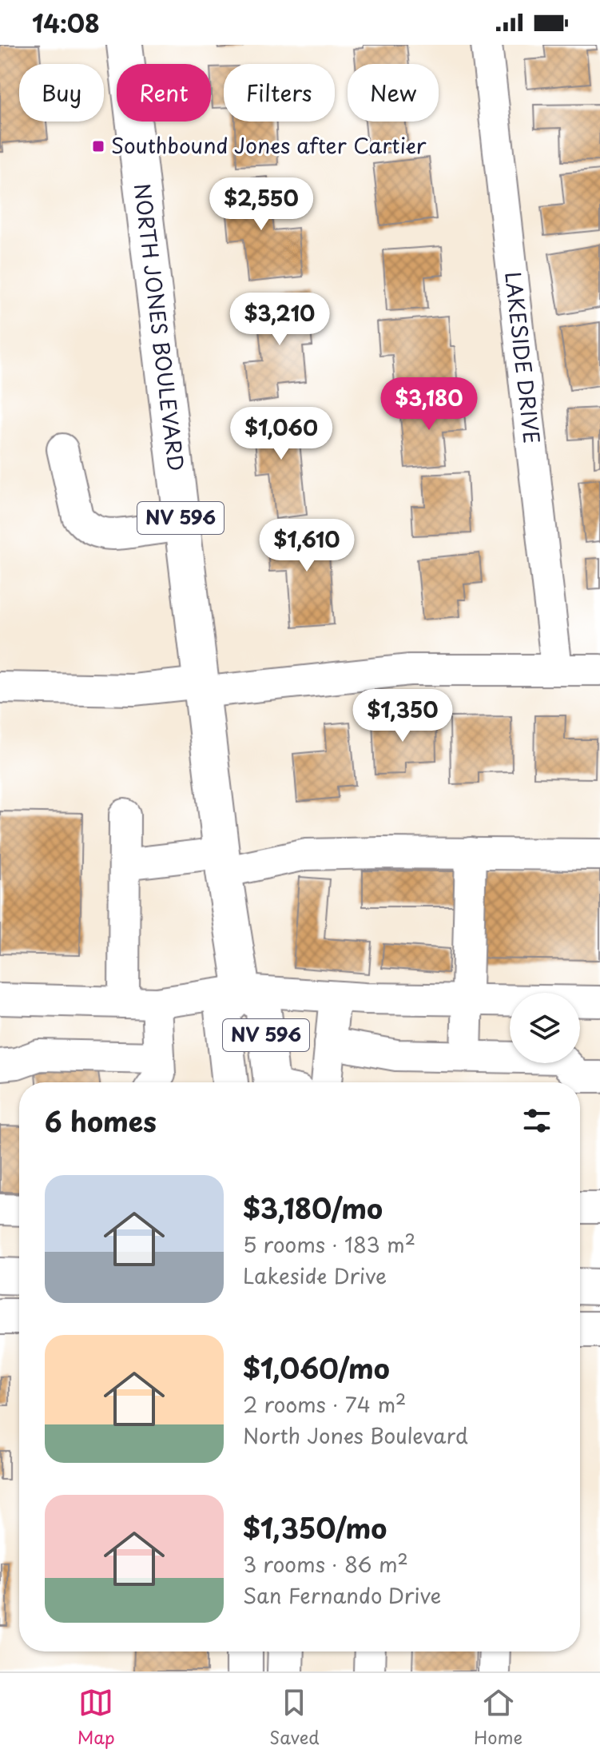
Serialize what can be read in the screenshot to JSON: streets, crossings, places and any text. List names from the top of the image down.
{
  "streets": {
    "main road": ["NORTH JONES BOULEVARD", "NV 596"],
    "street": ["LAKESIDE DRIVE"]
  },
  "crossings": [
    ["NORTH JONES BOULEVARD", "NV 596"]
  ],
  "places": {
    "transit": ["Southbound Jones after Cartier"]
  },
  "page": {
    "status": "14:08",
    "chip": [
      "Buy",
      "Rent",
      "Filters",
      "New"
    ],
    "price": [
      "$2,550",
      "$3,210",
      "$3,180",
      "$1,060",
      "$1,610",
      "$1,350"
    ],
    "heading": "6 homes",
    "list": [
      {
        "name": "$3,180/mo",
        "note": "5 rooms · 183 m² · Lakeside Drive"
      },
      {
        "name": "$1,060/mo",
        "note": "2 rooms · 74 m² · North Jones Boulevard"
      },
      {
        "name": "$1,350/mo",
        "note": "3 rooms · 86 m² · San Fernando Drive"
      }
    ],
    "tabs": ["Map", "Saved", "Home"]
  }
}
